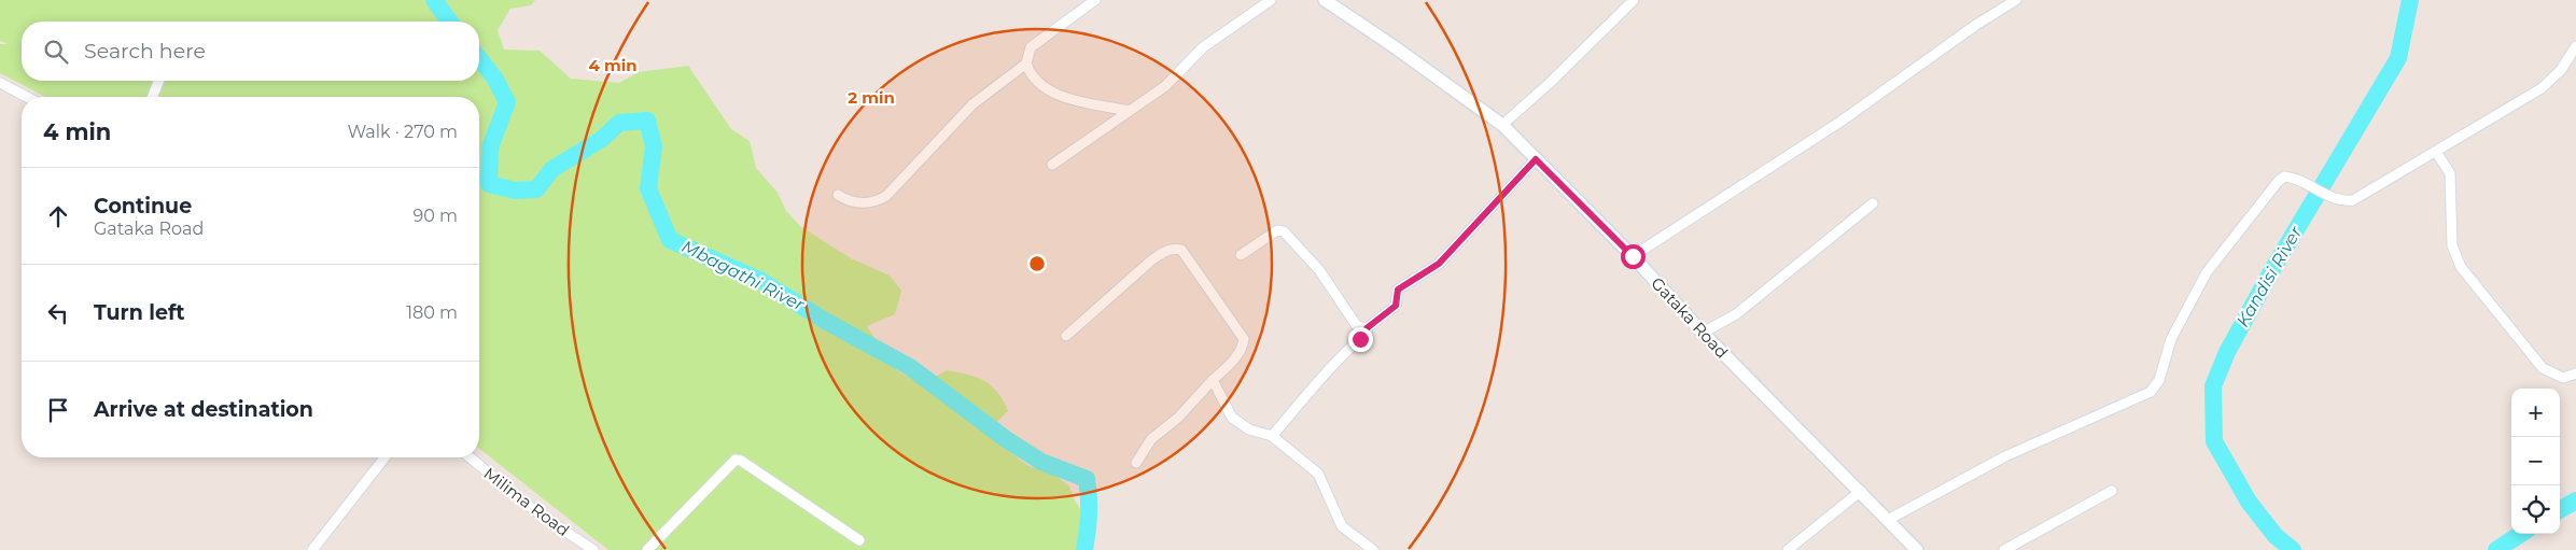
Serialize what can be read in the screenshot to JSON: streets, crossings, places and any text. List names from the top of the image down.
{
  "streets": {
    "street": ["Gataka Road", "Milima Road"]
  },
  "water": ["Mbagathi River", "Kandisi River"],
  "page": {
    "search": "Search here",
    "heading": ["4 min", "Walk · 270 m"],
    "list": [
      ["Continue", "Gataka Road", "90 m"],
      ["Turn left", "180 m"],
      "Arrive at destination"
    ],
    "map_buttons": ["+", "−"]
  },
  "rings": ["4 min", "2 min"]
}
